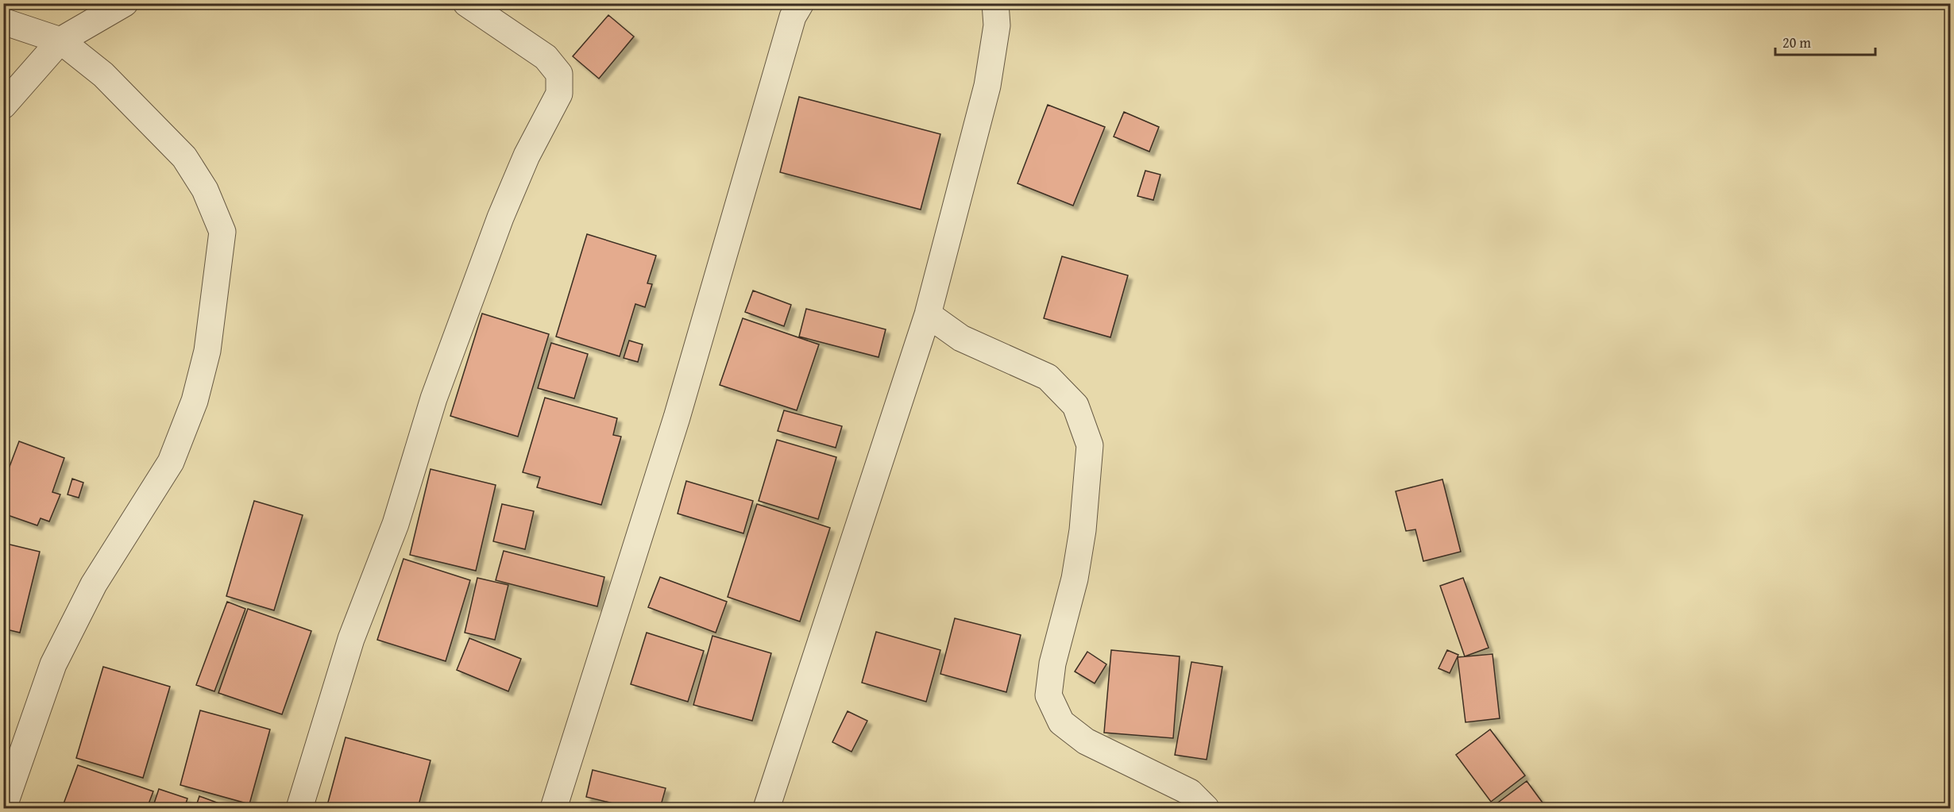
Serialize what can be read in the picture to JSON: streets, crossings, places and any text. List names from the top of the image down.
{
  "scale_bar": "20 m"
}
